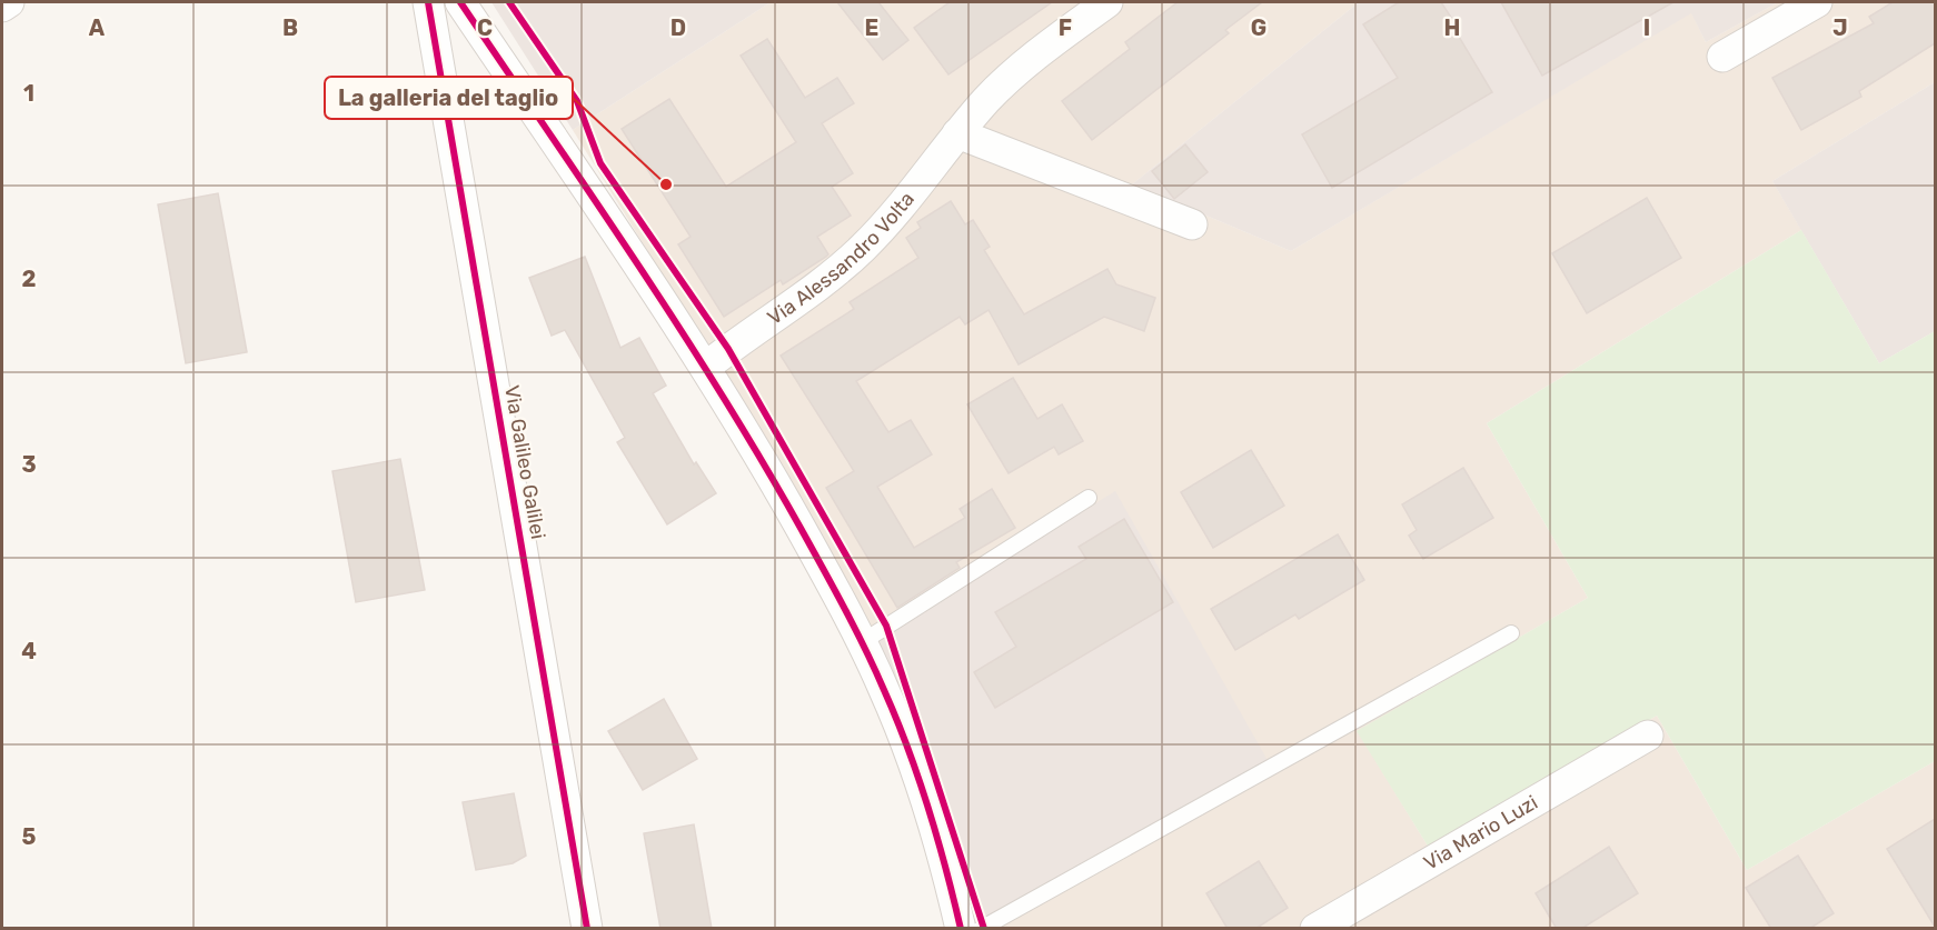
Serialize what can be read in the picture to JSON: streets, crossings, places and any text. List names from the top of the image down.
{
  "streets": {
    "street": ["Via Alessandro Volta", "Via Galileo Galilei", "Via Mario Luzi"]
  },
  "places": ["La galleria del taglio"],
  "grid": {
    "columns": [
      "A",
      "B",
      "C",
      "D",
      "E",
      "F",
      "G",
      "H",
      "I",
      "J"
    ],
    "rows": [
      "1",
      "2",
      "3",
      "4",
      "5"
    ]
  }
}
